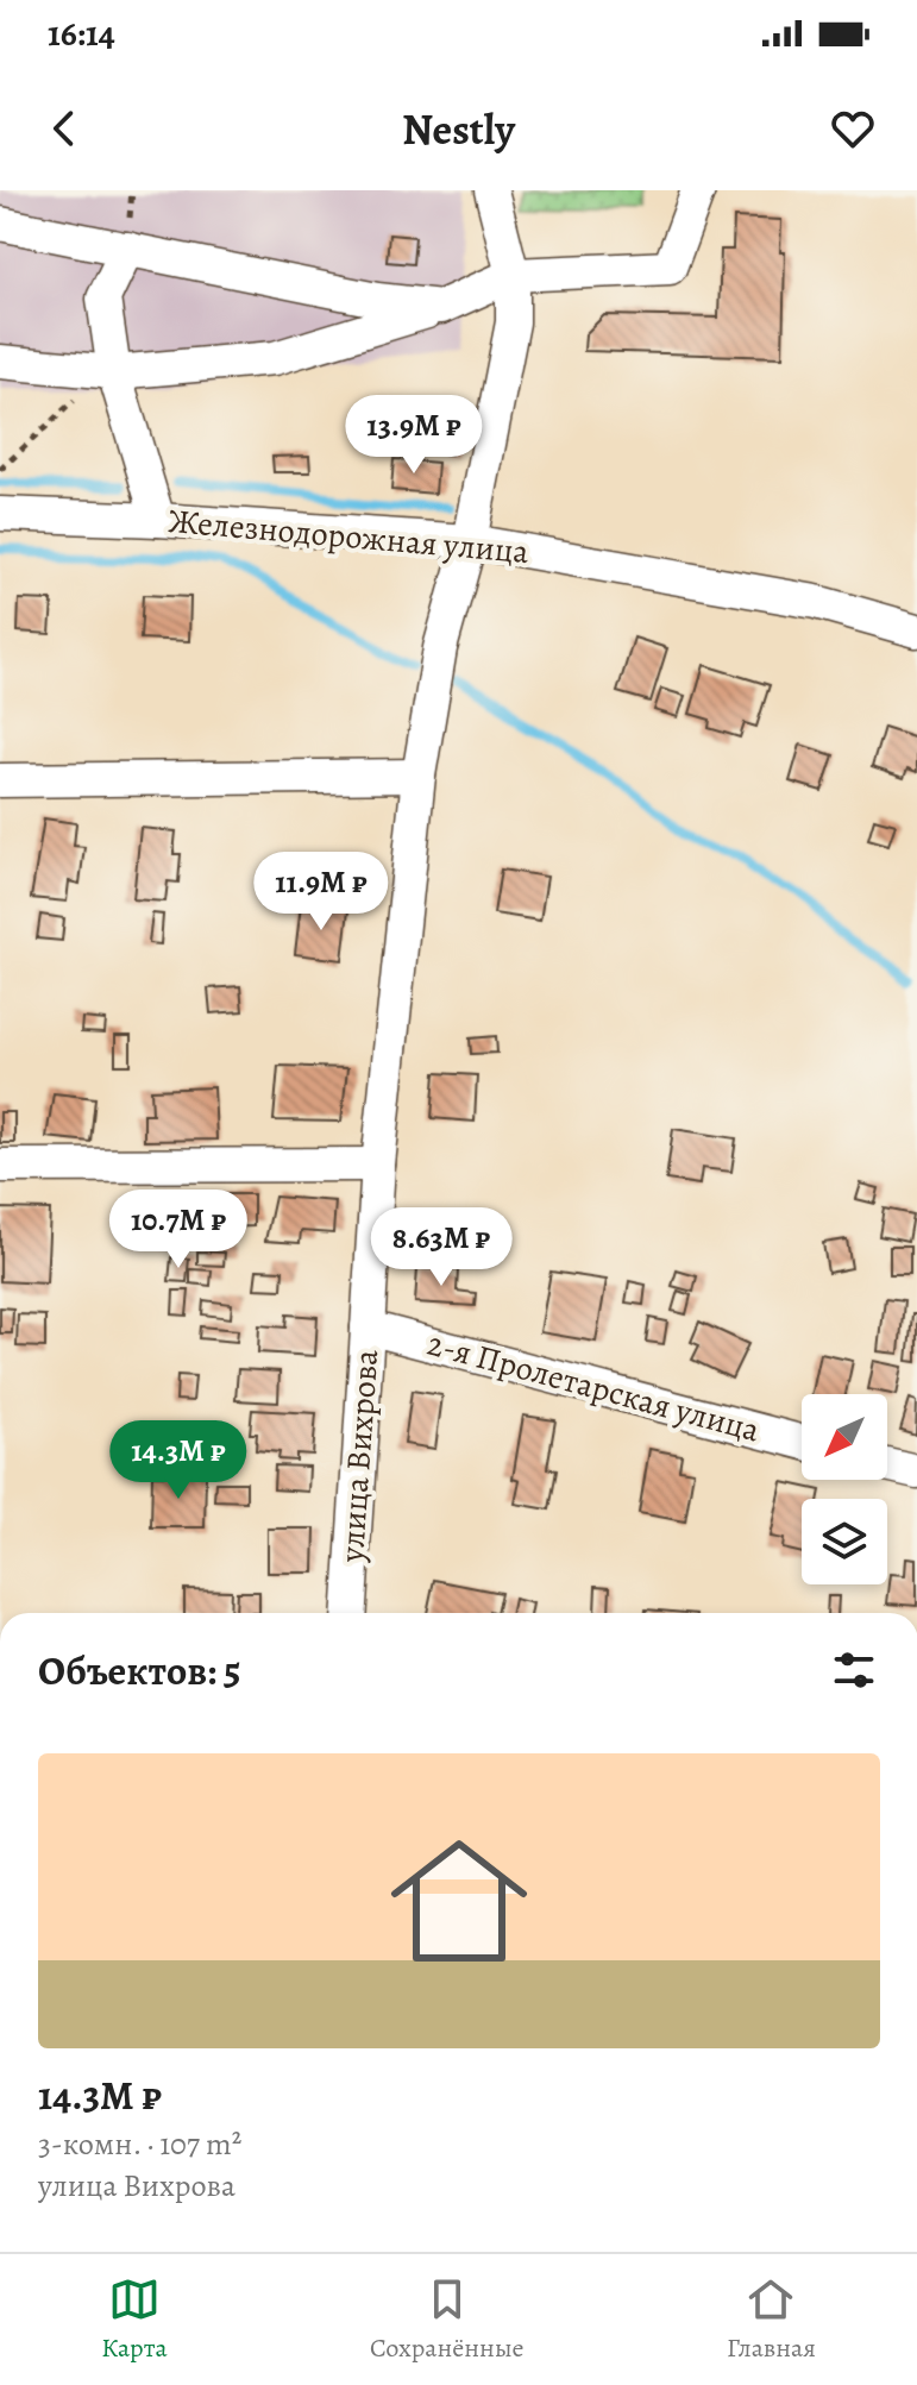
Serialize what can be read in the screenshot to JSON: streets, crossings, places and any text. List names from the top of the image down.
{
  "streets": {
    "street": ["Железнодорожная улица", "2-я Пролетарская улица", "улица Вихрова"]
  },
  "crossings": [
    ["Железнодорожная улица", "улица Вихрова"],
    ["2-я Пролетарская улица", "улица Вихрова"]
  ],
  "north": "bottom left",
  "page": {
    "status": "16:14",
    "header": "Nestly",
    "price": [
      "13.9M ₽",
      "11.9M ₽",
      "10.7M ₽",
      "8.63M ₽",
      "14.3M ₽"
    ],
    "heading": "Объектов: 5",
    "list": [
      {
        "name": "14.3M ₽",
        "note": "3-комн. · 107 m² · улица Вихрова"
      }
    ],
    "tabs": ["Карта", "Сохранённые", "Главная"]
  }
}
